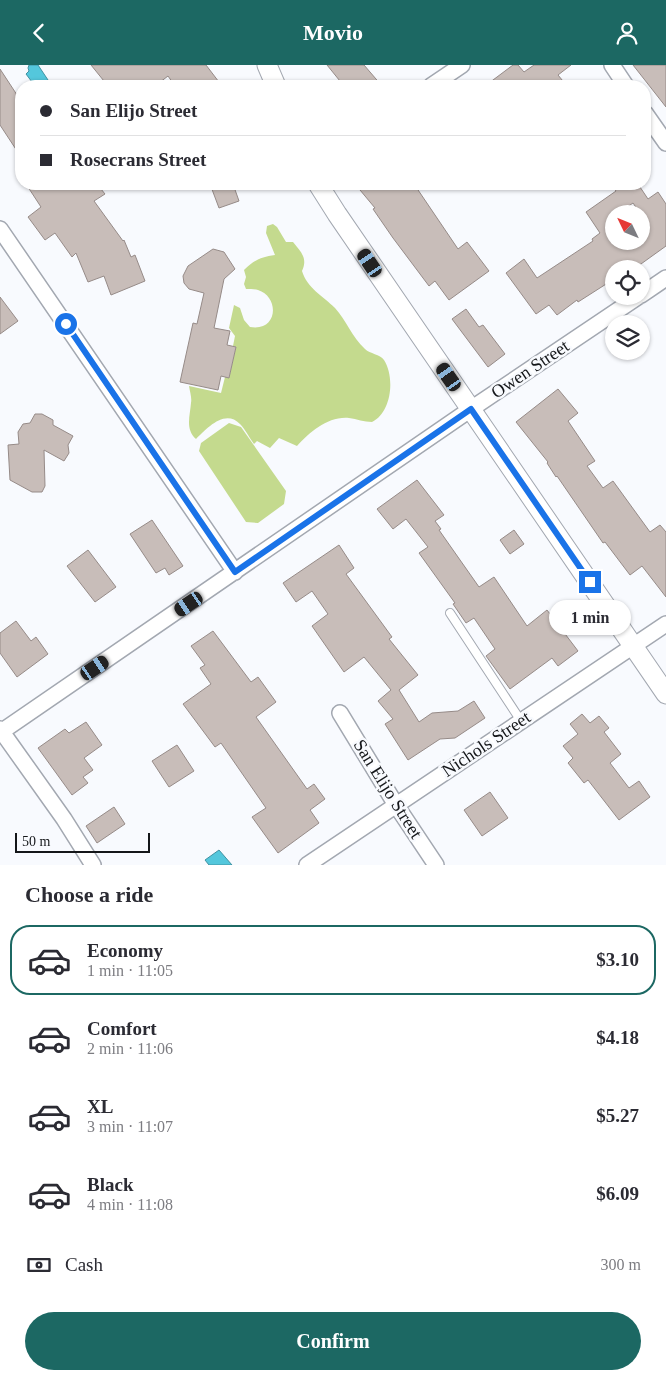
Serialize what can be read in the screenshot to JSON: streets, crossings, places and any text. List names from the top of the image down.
{
  "streets": {
    "street": ["Owen Street", "Nichols Street", "San Elijo Street"]
  },
  "crossings": [
    ["Nichols Street", "San Elijo Street"]
  ],
  "scale_bar": "50 m",
  "north": "top left",
  "page": {
    "header": "Movio",
    "banner": ["San Elijo Street", "Rosecrans Street"],
    "bubble": "1 min",
    "scale": "50 m",
    "heading": "Choose a ride",
    "list": [
      {
        "name": "Economy",
        "note": "1 min · 11:05",
        "value": "$3.10"
      },
      {
        "name": "Comfort",
        "note": "2 min · 11:06",
        "value": "$4.18"
      },
      {
        "name": "XL",
        "note": "3 min · 11:07",
        "value": "$5.27"
      },
      {
        "name": "Black",
        "note": "4 min · 11:08",
        "value": "$6.09"
      }
    ],
    "pay": ["Cash", "300 m"],
    "buttons": "Confirm"
  }
}
